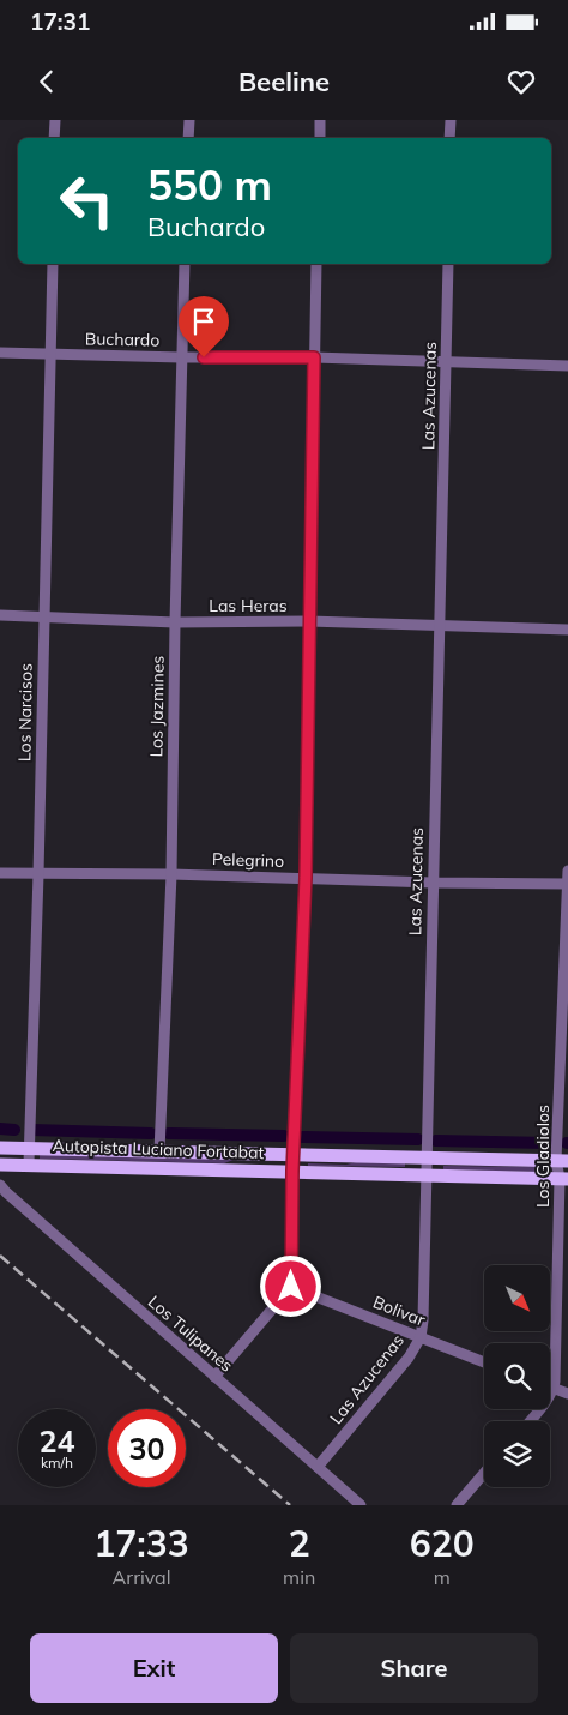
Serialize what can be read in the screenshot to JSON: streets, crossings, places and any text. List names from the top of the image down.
{
  "streets": {
    "main road": ["Autopista Luciano Fortabat"],
    "street": [
      "Buchardo",
      "Las Azucenas",
      "Las Heras",
      "Los Jazmines",
      "Los Narcisos",
      "Pelegrino",
      "Los Gladiolos",
      "Bolivar",
      "Los Tulipanes"
    ]
  },
  "crossings": [
    ["Buchardo", "Las Azucenas"],
    ["Buchardo", "Los Jazmines"],
    ["Buchardo", "Los Narcisos"],
    ["Las Azucenas", "Las Heras"],
    ["Las Azucenas", "Pelegrino"],
    ["Las Azucenas", "Autopista Luciano Fortabat"],
    ["Las Azucenas", "Bolivar"],
    ["Las Azucenas", "Los Tulipanes"],
    ["Las Heras", "Los Jazmines"],
    ["Las Heras", "Los Narcisos"],
    ["Los Jazmines", "Pelegrino"],
    ["Los Jazmines", "Autopista Luciano Fortabat"],
    ["Los Narcisos", "Pelegrino"],
    ["Los Narcisos", "Autopista Luciano Fortabat"],
    ["Pelegrino", "Los Gladiolos"],
    ["Autopista Luciano Fortabat", "Los Gladiolos"]
  ],
  "north": "bottom right",
  "page": {
    "status": "17:31",
    "header": "Beeline",
    "turn": ["550 m", "Buchardo"],
    "speed": "24 km/h",
    "limit": "30",
    "eta": [
      "17:33",
      "Arrival",
      "2",
      "min",
      "620",
      "m"
    ],
    "buttons": ["Exit", "Share"]
  }
}
